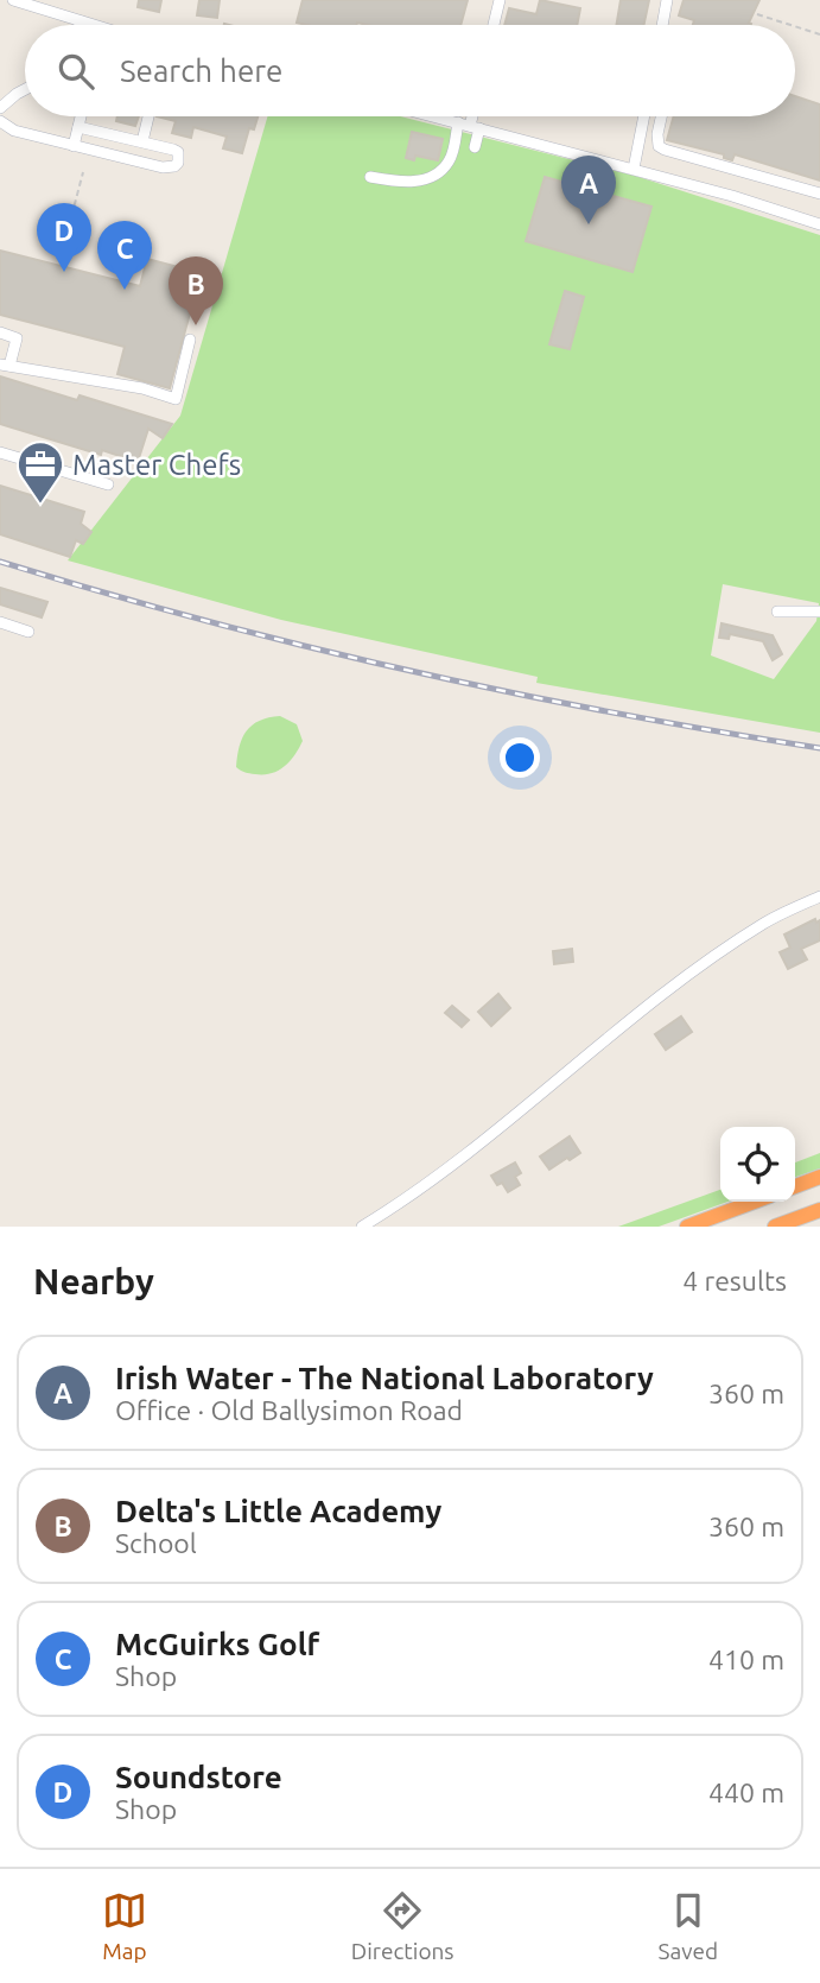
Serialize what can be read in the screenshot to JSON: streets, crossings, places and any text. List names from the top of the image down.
{
  "places": {
    "office": ["Master Chefs"]
  },
  "page": {
    "search": "Search here",
    "pins": [
      "A",
      "D",
      "C",
      "B"
    ],
    "heading": ["Nearby", "4 results"],
    "list": [
      {
        "mark": "A",
        "name": "Irish Water - The National Laboratory",
        "note": "Office · Old Ballysimon Road",
        "value": "360 m"
      },
      {
        "mark": "B",
        "name": "Delta's Little Academy",
        "note": "School",
        "value": "360 m"
      },
      {
        "mark": "C",
        "name": "McGuirks Golf",
        "note": "Shop",
        "value": "410 m"
      },
      {
        "mark": "D",
        "name": "Soundstore",
        "note": "Shop",
        "value": "440 m"
      }
    ],
    "nav": ["Map", "Directions", "Saved"]
  }
}
